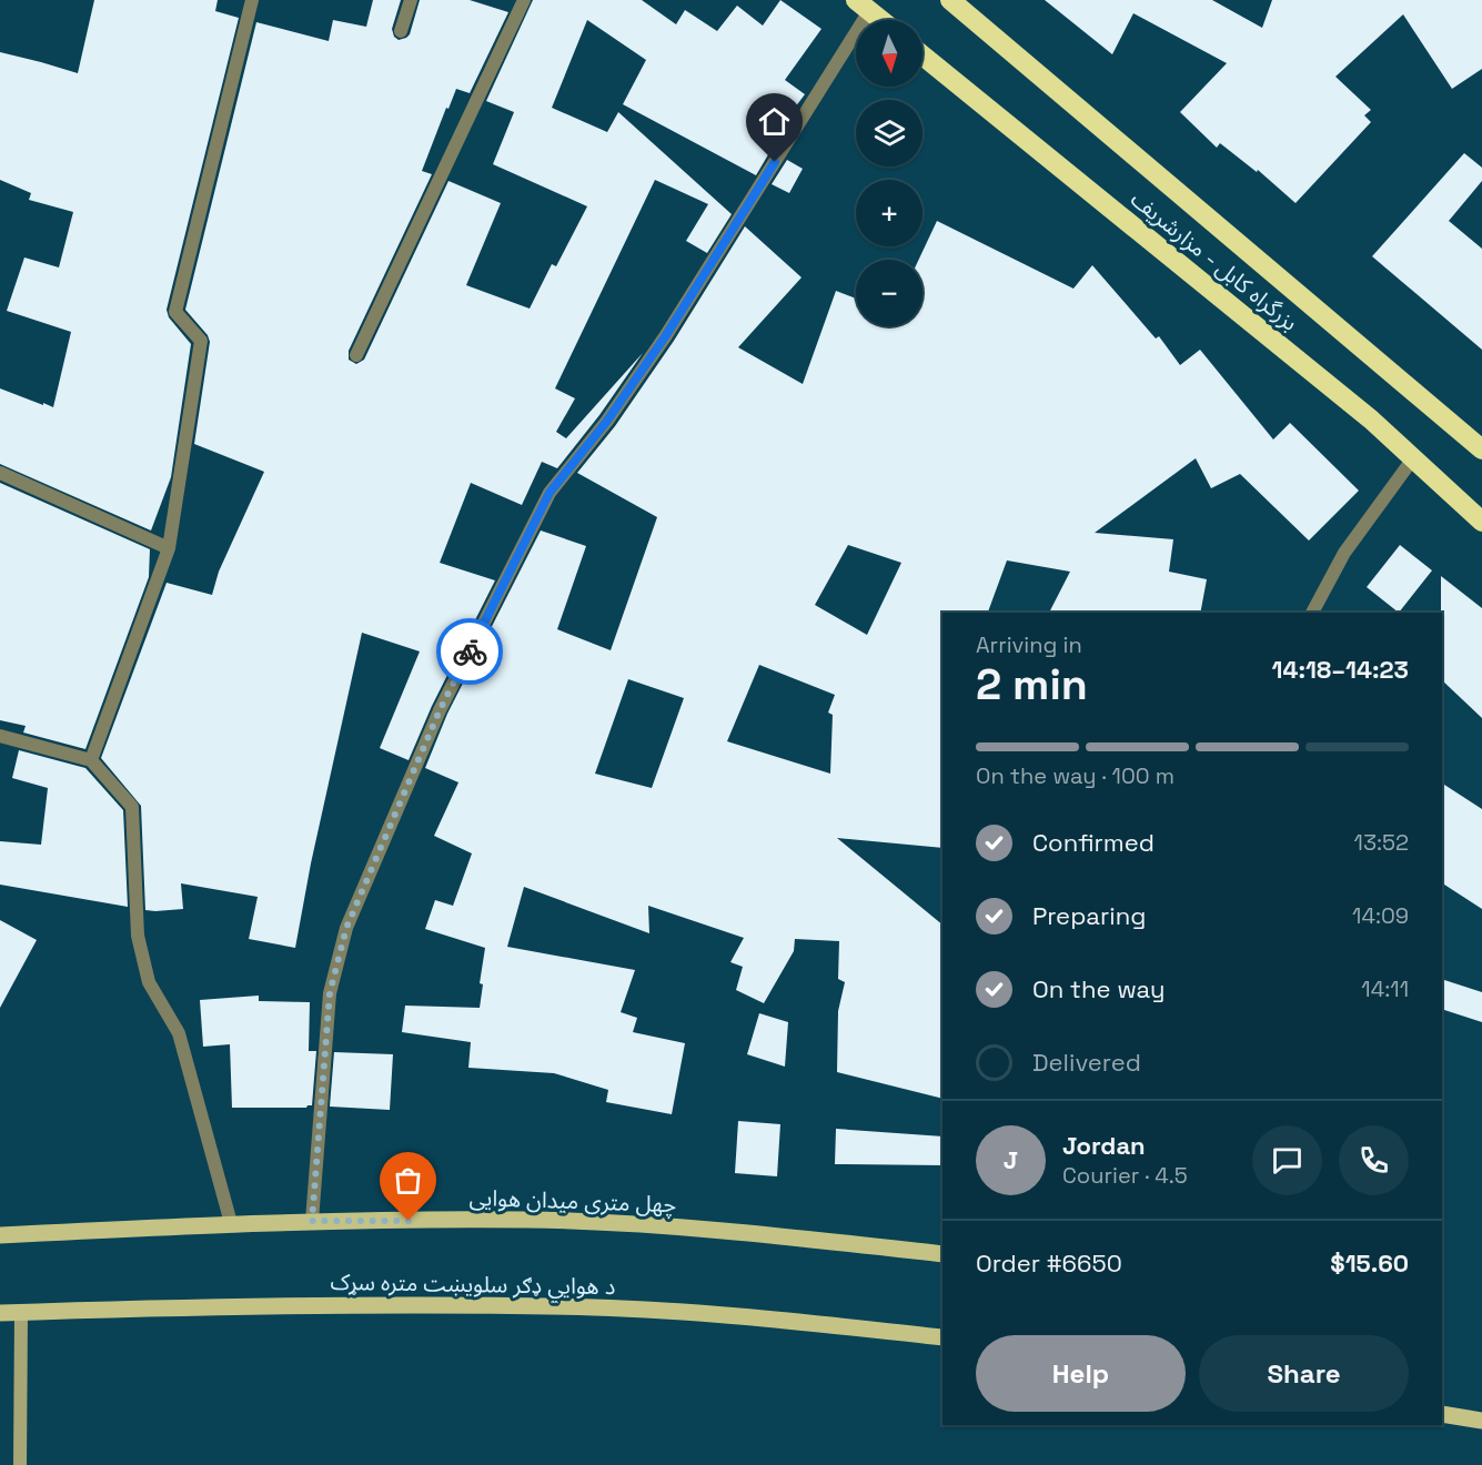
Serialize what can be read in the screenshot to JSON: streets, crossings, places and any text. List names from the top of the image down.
{
  "streets": {
    "highway": ["بزرگراه کابل - مزارشریف"],
    "main road": ["چهل متری میدان هوایی", "د هوايي ډګر سلویښت متره سړک"]
  },
  "north": "bottom",
  "page": {
    "map_buttons": ["+", "−"],
    "heading": ["2 min", "Arriving in", "14:18–14:23"],
    "panel": [
      "Jordan",
      "Courier · 4.5",
      "Order #6650",
      "$15.60"
    ],
    "bar": "On the way · 100 m",
    "list": [
      ["Confirmed", "13:52"],
      ["Preparing", "14:09"],
      ["On the way", "14:11"],
      "Delivered"
    ],
    "round": "J",
    "buttons": ["Help", "Share"]
  }
}
